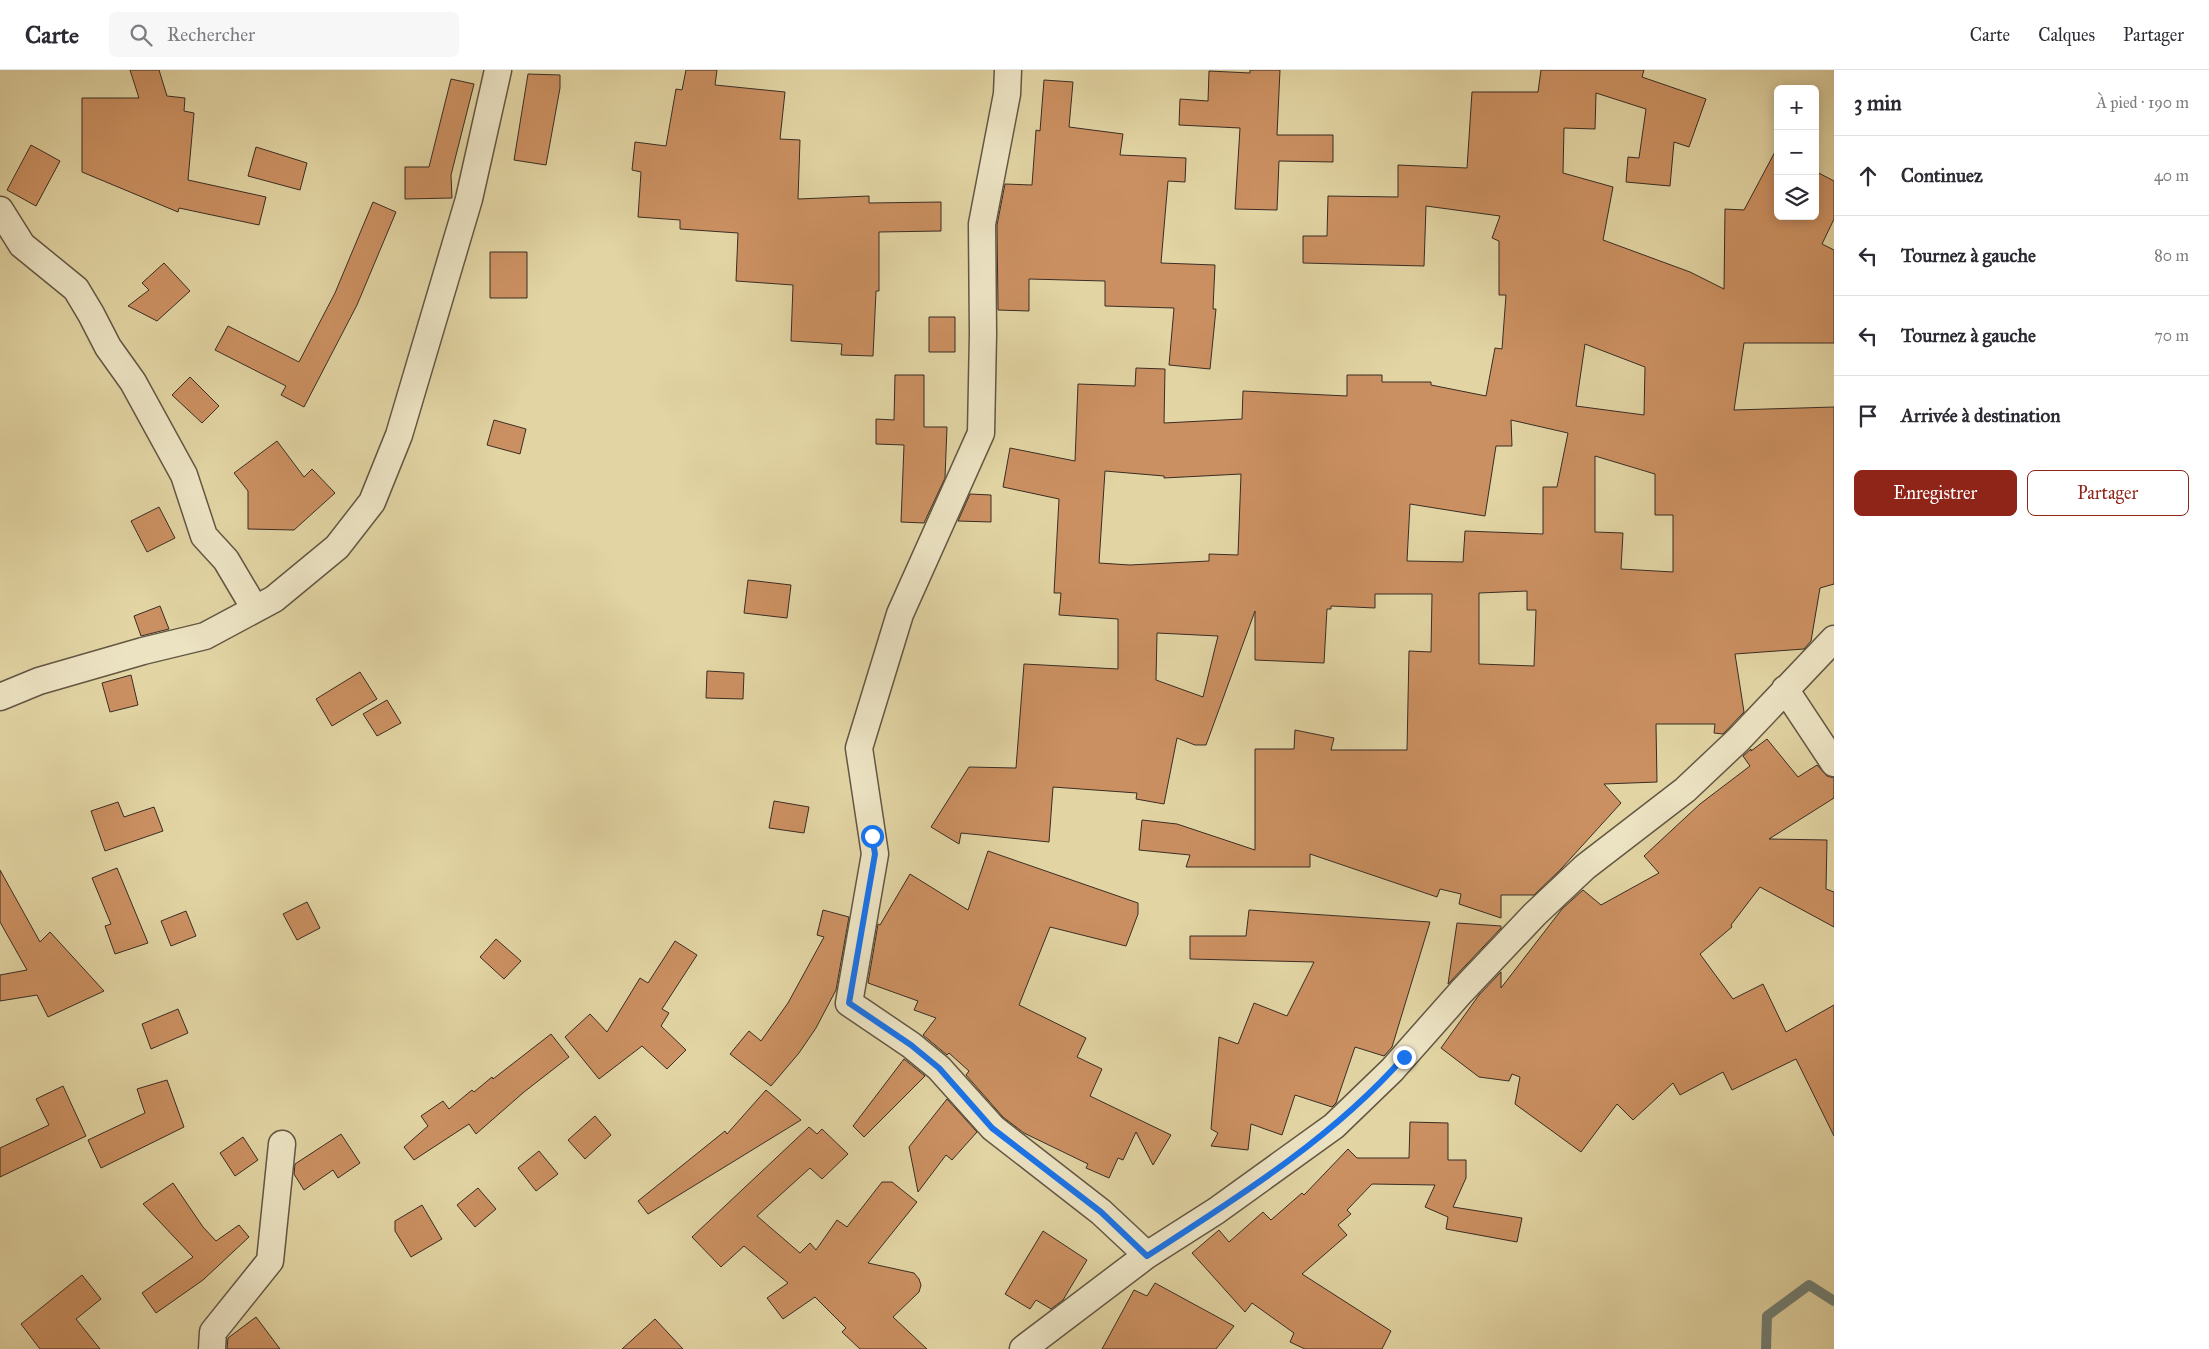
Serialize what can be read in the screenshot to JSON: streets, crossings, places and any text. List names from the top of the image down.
{
  "page": {
    "header": "Carte",
    "search": "Rechercher",
    "nav": ["Carte", "Calques", "Partager"],
    "heading": ["3 min", "À pied · 190 m"],
    "map_buttons": ["+", "−"],
    "list": [
      ["Continuez", "40 m"],
      ["Tournez à gauche", "80 m"],
      ["Tournez à gauche", "70 m"],
      "Arrivée à destination"
    ],
    "buttons": ["Enregistrer", "Partager"]
  }
}
